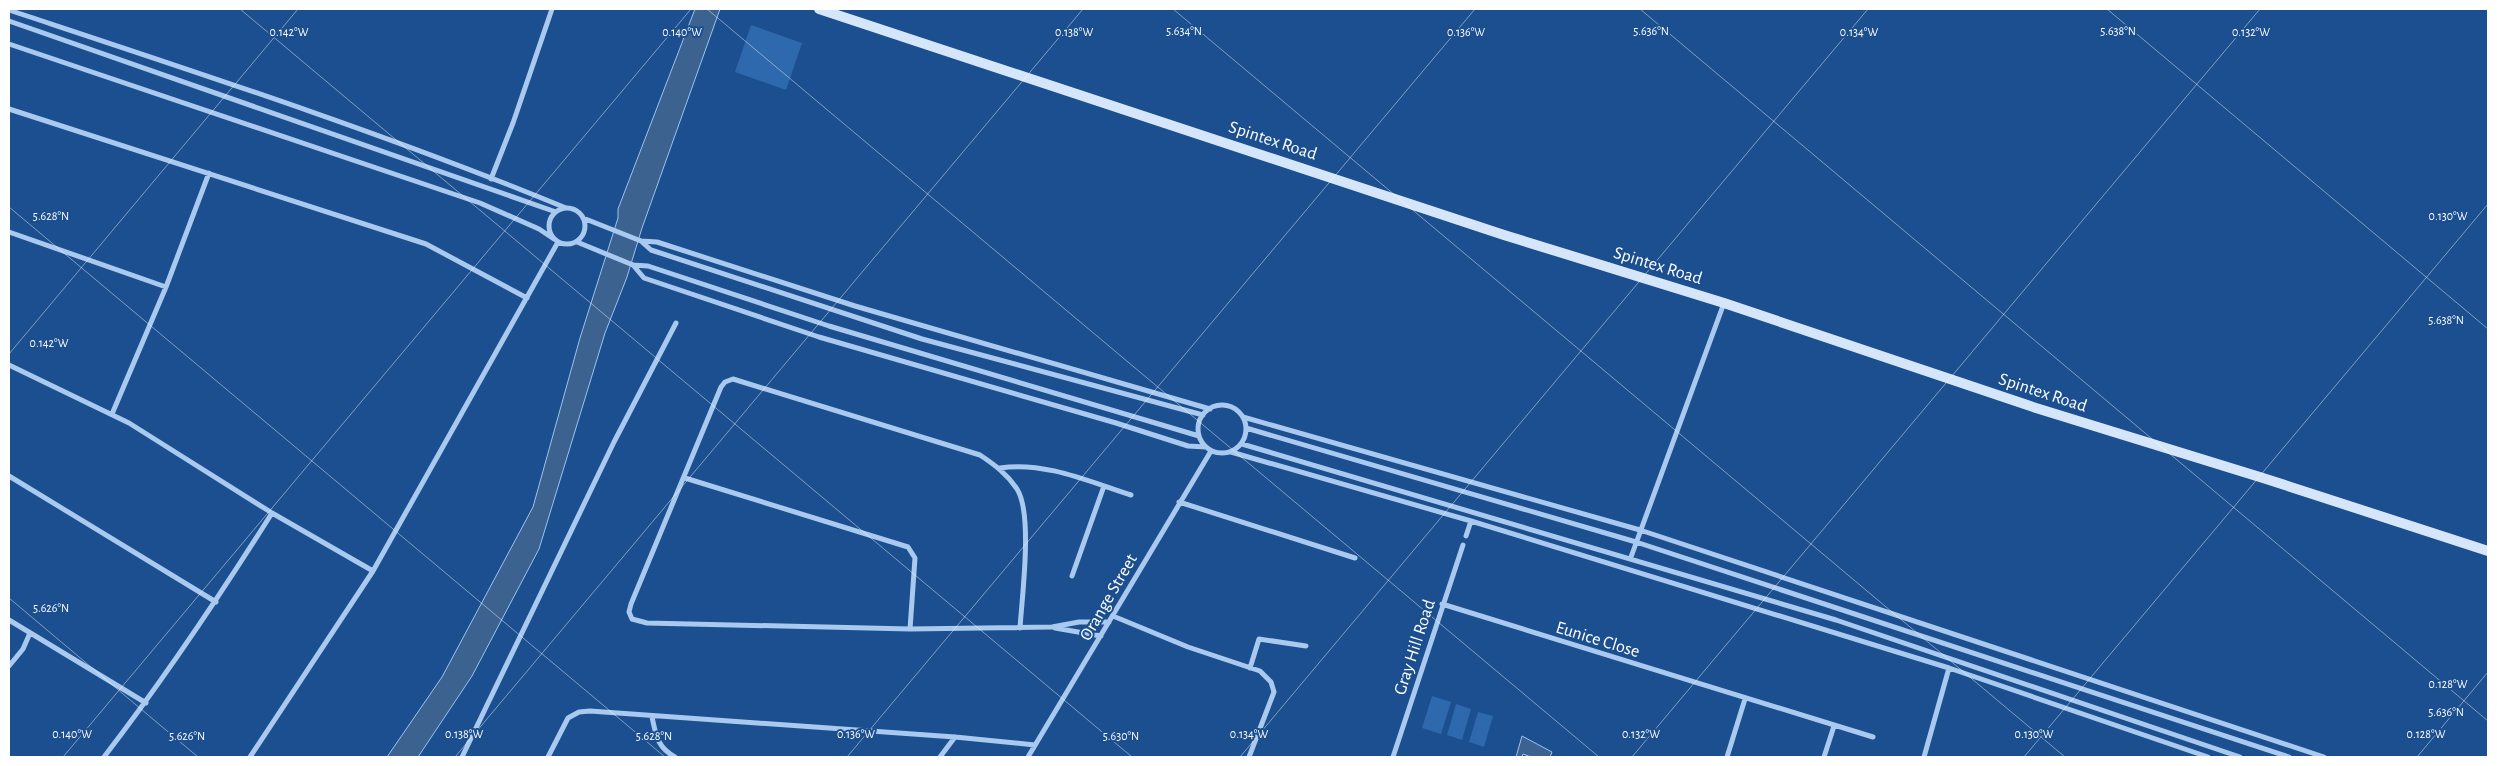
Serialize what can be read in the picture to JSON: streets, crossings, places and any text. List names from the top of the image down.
{
  "streets": {
    "main road": ["Spintex Road"],
    "street": ["Orange Street", "Eunice Close", "Gray Hill Road"]
  },
  "crossings": [
    ["Eunice Close", "Gray Hill Road"]
  ],
  "coordinates": [
    "5.634°N",
    "5.636°N",
    "5.638°N",
    "0.142°W",
    "0.140°W",
    "0.138°W",
    "0.136°W",
    "0.134°W",
    "0.132°W",
    "0.130°W",
    "5.628°N",
    "5.626°N",
    "0.128°W",
    "5.630°N"
  ]
}
